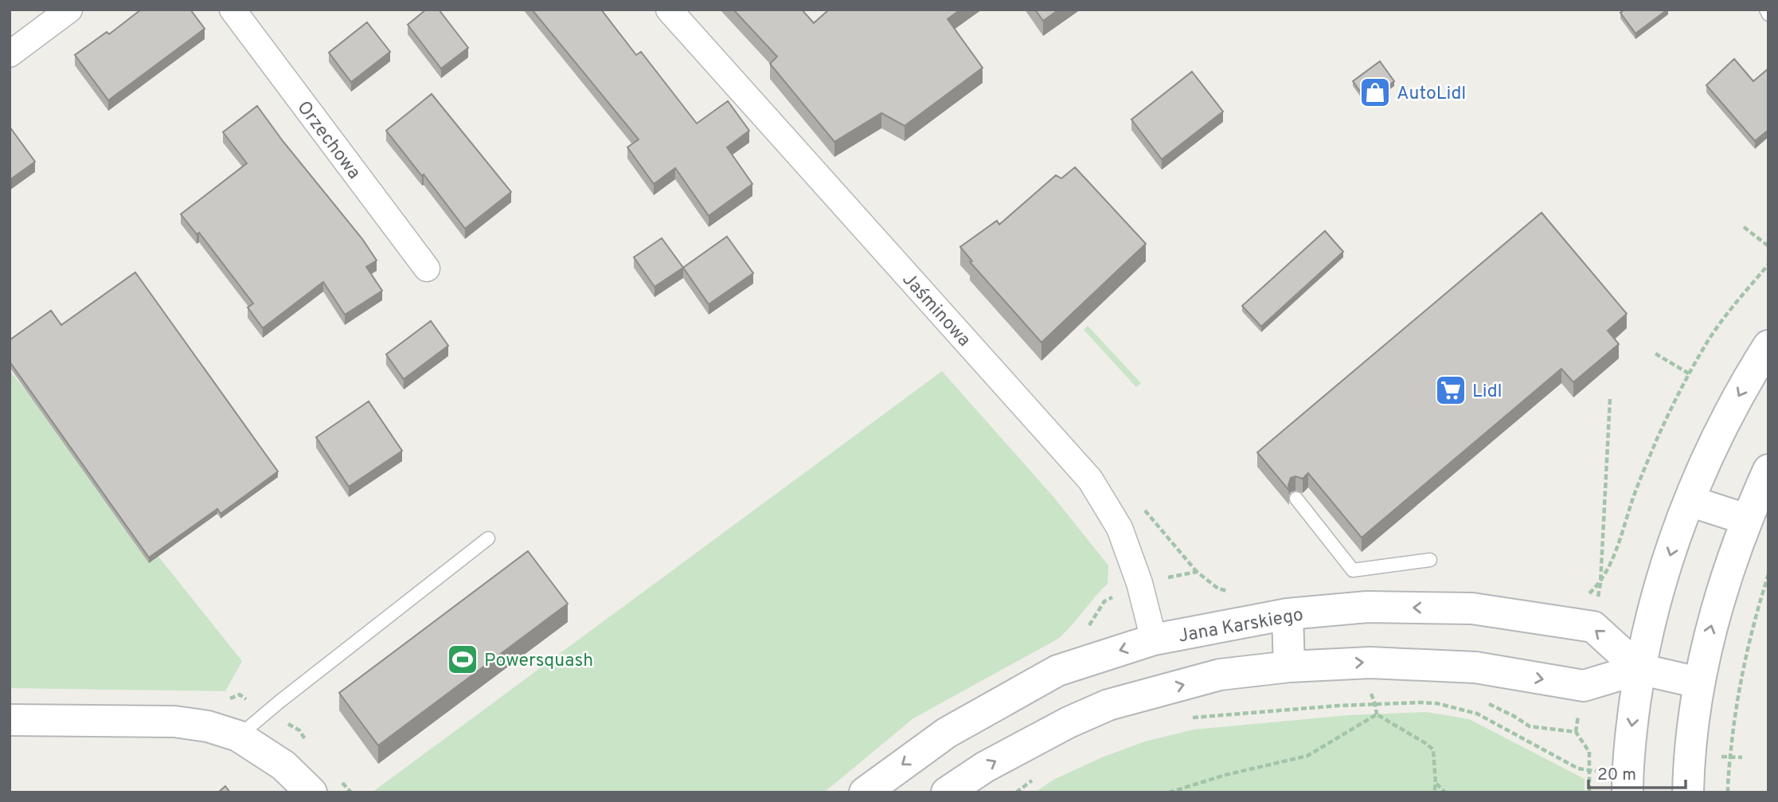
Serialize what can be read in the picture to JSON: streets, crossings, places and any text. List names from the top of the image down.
{
  "streets": {
    "street": ["Orzechowa", "Jaśminowa", "Jana Karskiego"]
  },
  "crossings": [
    ["Jaśminowa", "Jana Karskiego"]
  ],
  "places": {
    "shop": ["AutoLidl"],
    "supermarket": ["Lidl"],
    "sports": ["Powersquash"]
  },
  "scale_bar": "20 m"
}
